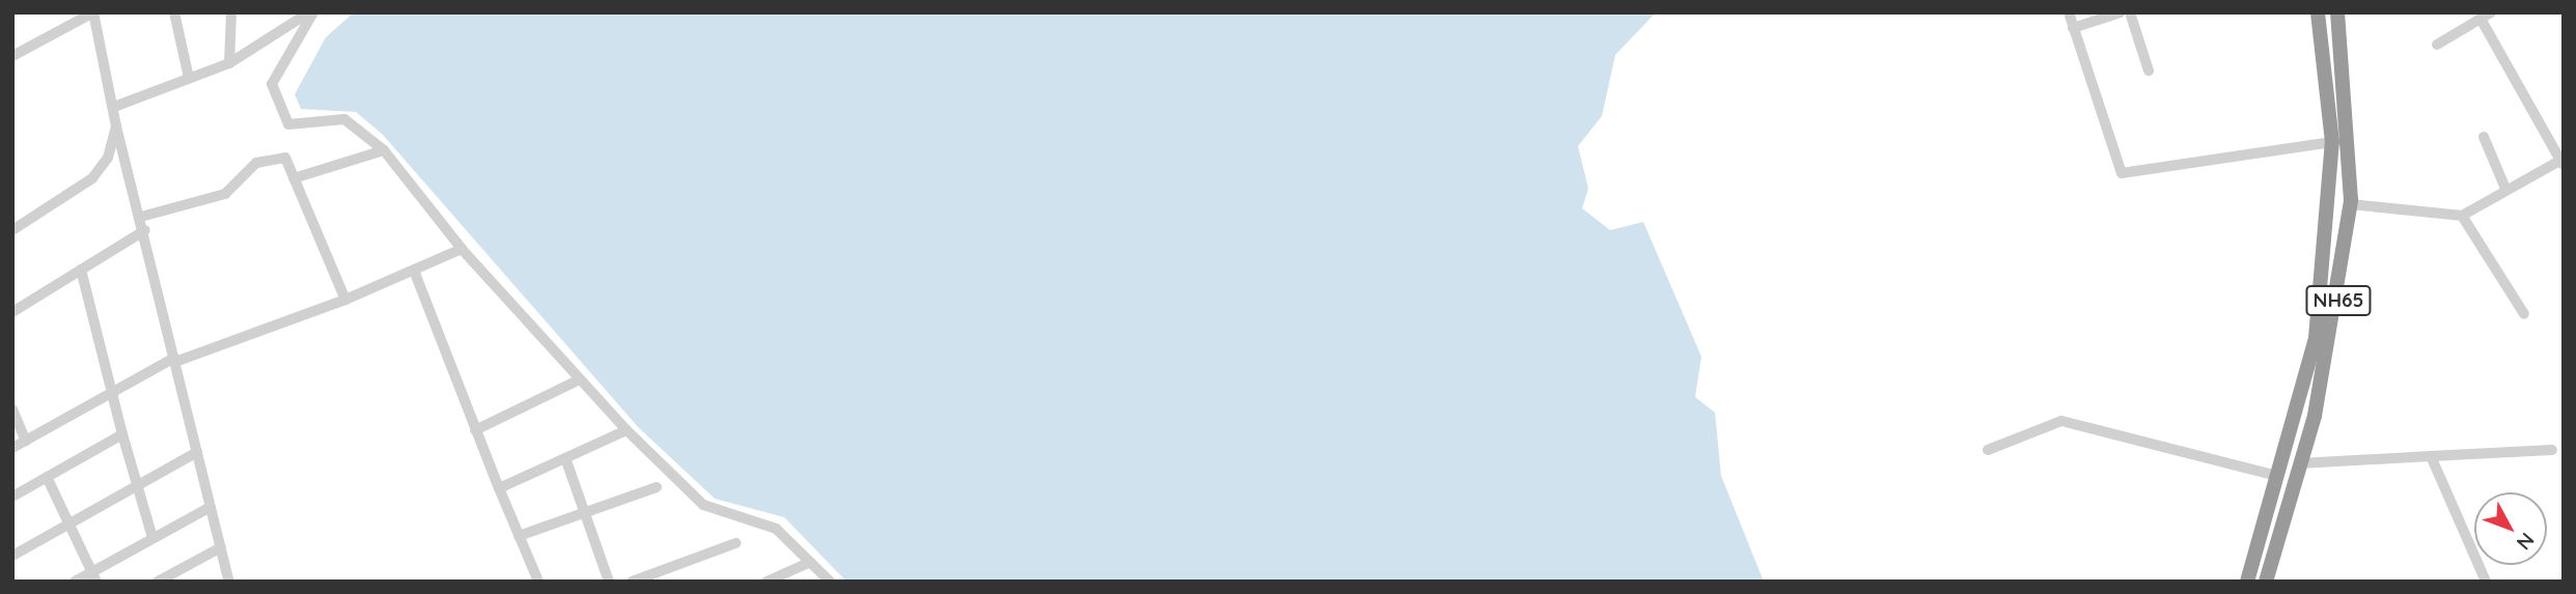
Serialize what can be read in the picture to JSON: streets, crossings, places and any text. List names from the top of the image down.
{
  "streets": {
    "highway": ["NH65"]
  },
  "north": "bottom right"
}
